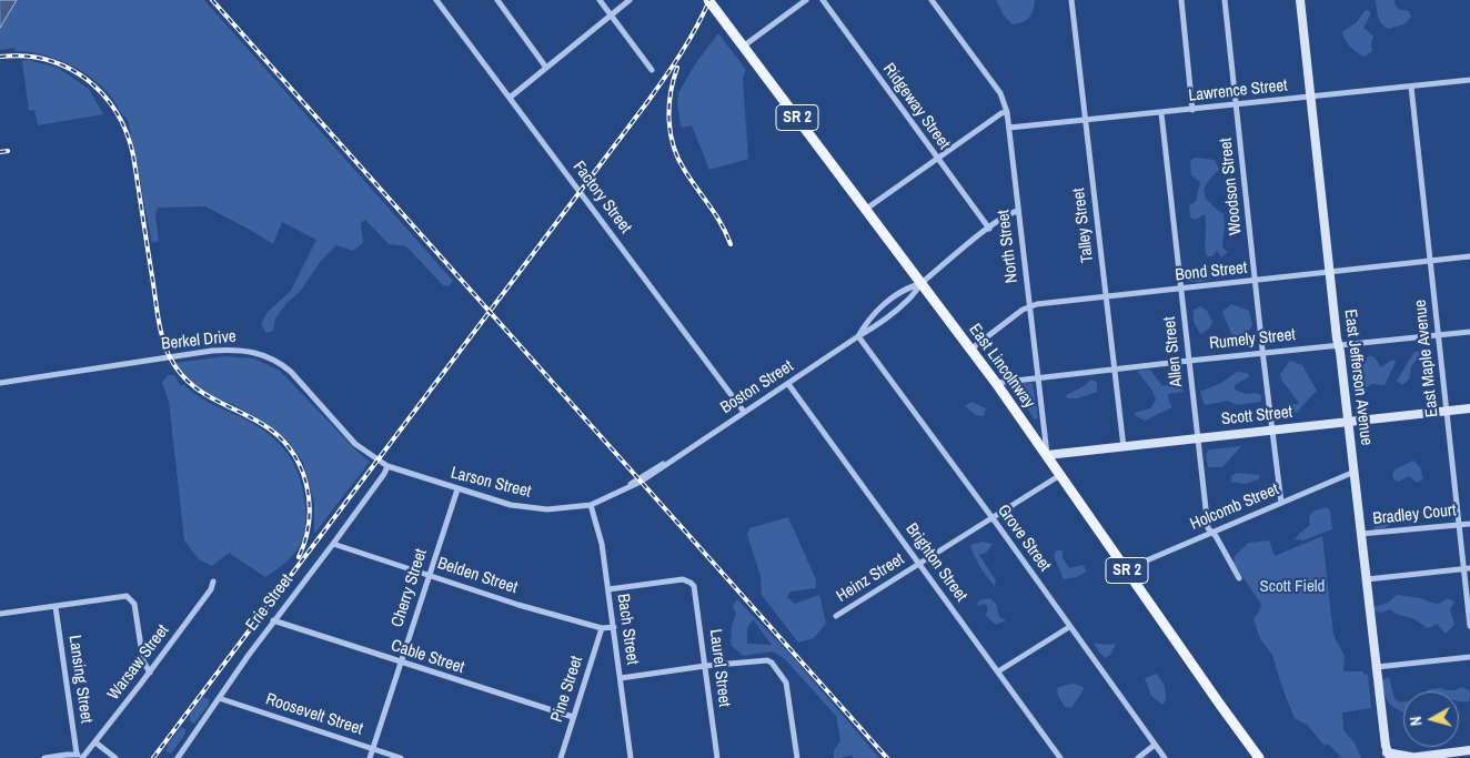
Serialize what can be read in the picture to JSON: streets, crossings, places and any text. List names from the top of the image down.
{
  "streets": {
    "main road": ["SR 2", "East Lincolnway"],
    "street": [
      "Lawrence Street",
      "Ridgeway Street",
      "Woodson Street",
      "Factory Street",
      "Talley Street",
      "North Street",
      "Bond Street",
      "Rumely Street",
      "Berkel Drive",
      "Allen Street",
      "East Maple Avenue",
      "East Jefferson Avenue",
      "Boston Street",
      "Scott Street",
      "Larson Street",
      "Holcomb Street",
      "Bradley Court",
      "Grove Street",
      "Brighton Street",
      "Belden Street",
      "Heinz Street",
      "Cherry Street",
      "Erie Street",
      "Bach Street",
      "Cable Street",
      "Warsaw Street",
      "Laurel Street",
      "Lansing Street",
      "Pine Street",
      "Roosevelt Street"
    ]
  },
  "crossings": [
    ["Lawrence Street", "Woodson Street"],
    ["Lawrence Street", "Talley Street"],
    ["Lawrence Street", "North Street"],
    ["Lawrence Street", "Allen Street"],
    ["Lawrence Street", "East Maple Avenue"],
    ["Lawrence Street", "East Jefferson Avenue"],
    ["Ridgeway Street", "Boston Street"],
    ["Woodson Street", "Bond Street"],
    ["Woodson Street", "Rumely Street"],
    ["Woodson Street", "Scott Street"],
    ["Woodson Street", "Holcomb Street"],
    ["Factory Street", "Boston Street"],
    ["Talley Street", "Bond Street"],
    ["Talley Street", "Rumely Street"],
    ["Talley Street", "Scott Street"],
    ["North Street", "Bond Street"],
    ["North Street", "Rumely Street"],
    ["North Street", "East Lincolnway"],
    ["North Street", "Boston Street"],
    ["North Street", "Scott Street"],
    ["Bond Street", "Allen Street"],
    ["Bond Street", "East Maple Avenue"],
    ["Bond Street", "East Lincolnway"],
    ["Bond Street", "East Jefferson Avenue"],
    ["Rumely Street", "Allen Street"],
    ["Rumely Street", "East Maple Avenue"],
    ["Rumely Street", "East Jefferson Avenue"],
    ["Berkel Drive", "Larson Street"],
    ["Berkel Drive", "Erie Street"],
    ["Allen Street", "Scott Street"],
    ["Allen Street", "Holcomb Street"],
    ["East Maple Avenue", "Scott Street"],
    ["East Maple Avenue", "Bradley Court"],
    ["East Lincolnway", "Boston Street"],
    ["East Lincolnway", "Scott Street"],
    ["East Lincolnway", "Holcomb Street"],
    ["East Lincolnway", "Heinz Street"],
    ["East Jefferson Avenue", "Scott Street"],
    ["East Jefferson Avenue", "Holcomb Street"],
    ["East Jefferson Avenue", "Bradley Court"],
    ["Boston Street", "Larson Street"],
    ["Boston Street", "Grove Street"],
    ["Boston Street", "Brighton Street"],
    ["Boston Street", "Bach Street"],
    ["Larson Street", "Cherry Street"],
    ["Larson Street", "Erie Street"],
    ["Larson Street", "Bach Street"],
    ["Grove Street", "Heinz Street"],
    ["Brighton Street", "Heinz Street"],
    ["Belden Street", "Cherry Street"],
    ["Belden Street", "Erie Street"],
    ["Belden Street", "Bach Street"],
    ["Belden Street", "Pine Street"],
    ["Cherry Street", "Cable Street"],
    ["Cherry Street", "Roosevelt Street"],
    ["Erie Street", "Cable Street"],
    ["Erie Street", "Roosevelt Street"],
    ["Bach Street", "Laurel Street"],
    ["Cable Street", "Pine Street"]
  ],
  "parks": ["Scott Field"],
  "north": "left"
}
